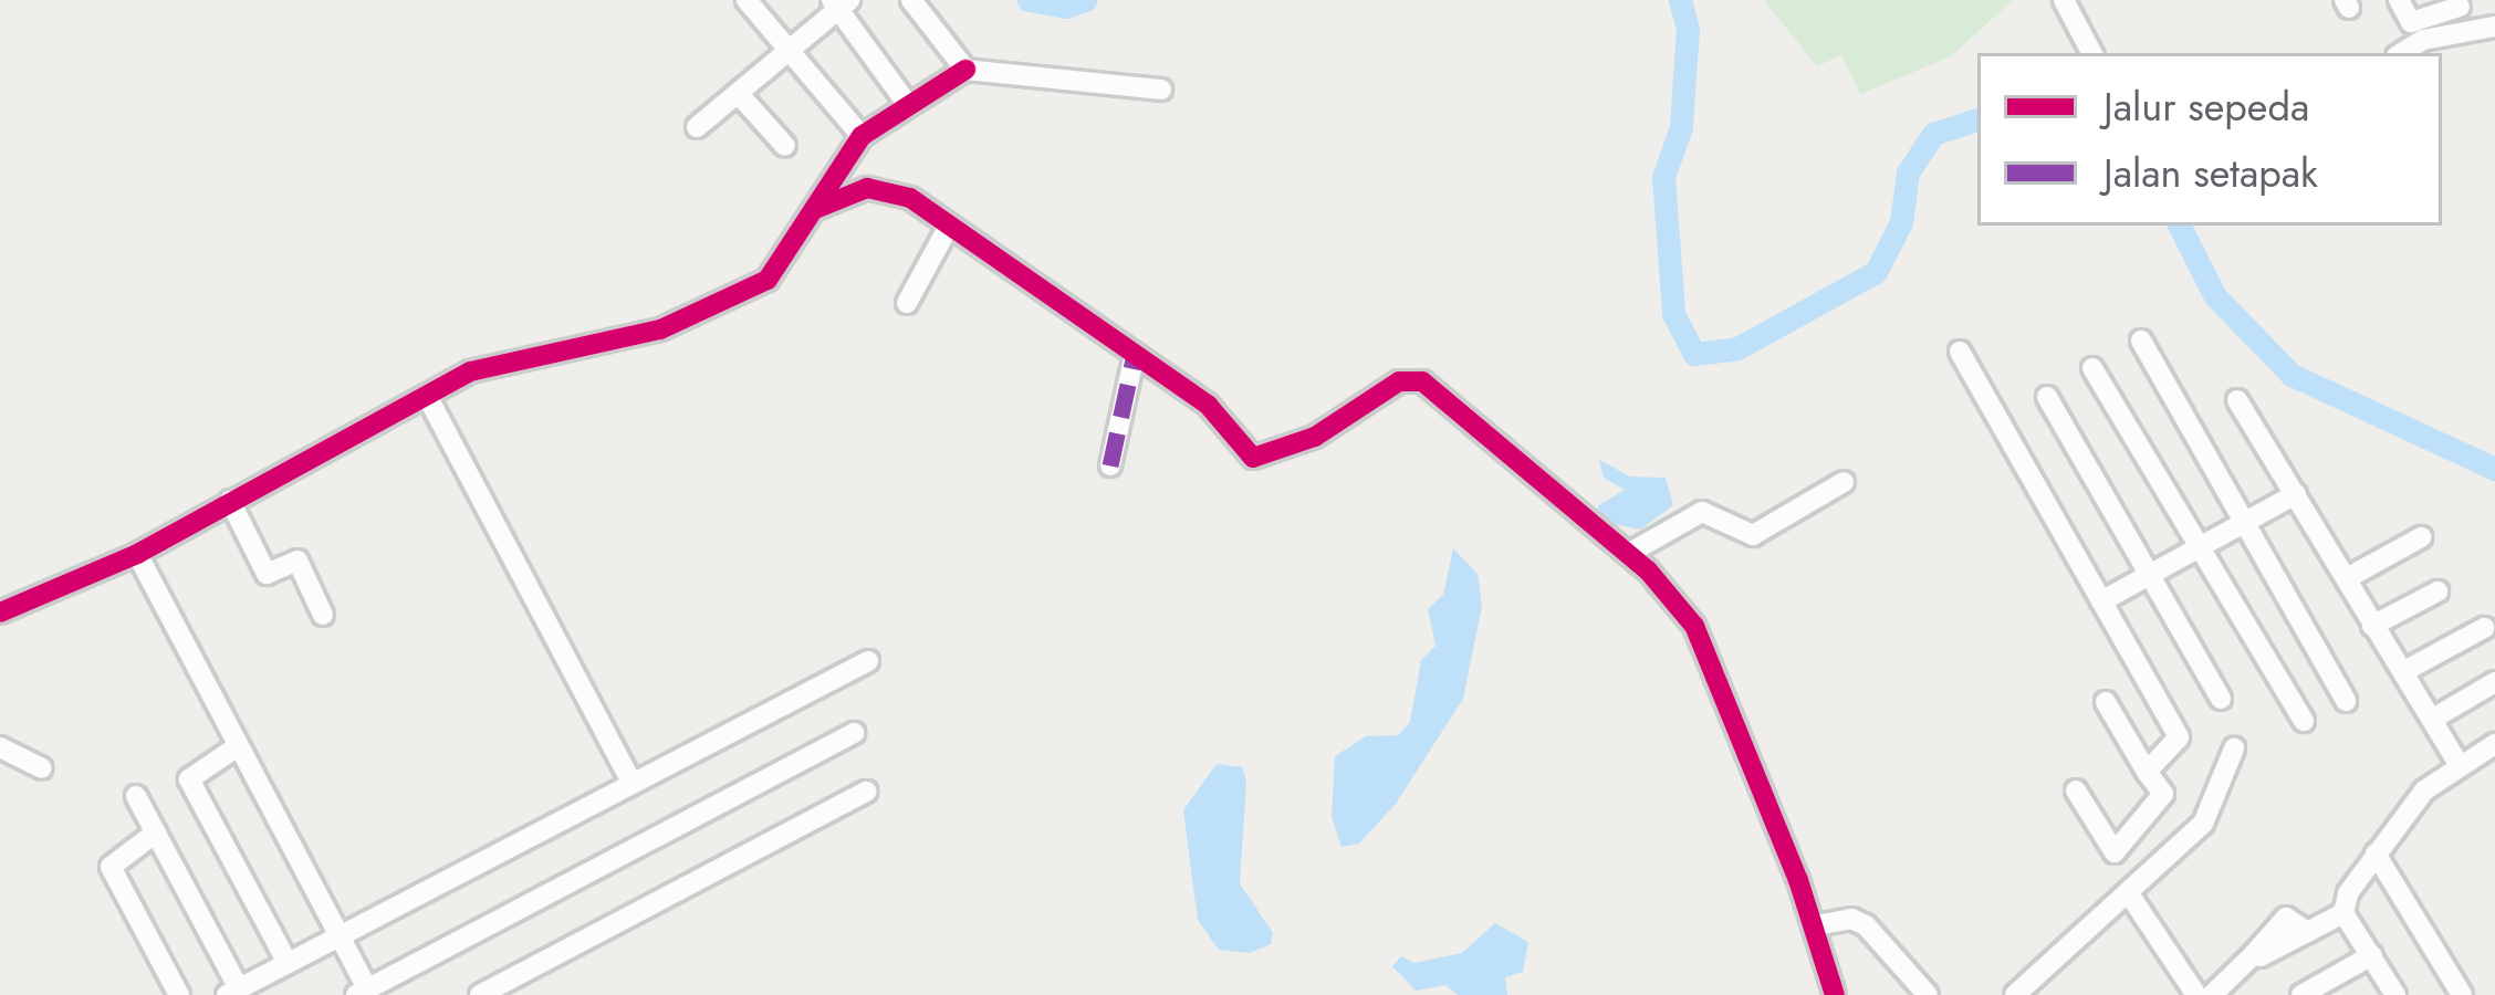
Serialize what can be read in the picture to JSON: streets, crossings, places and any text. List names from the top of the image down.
{
  "legend": ["Jalur sepeda", "Jalan setapak"]
}
